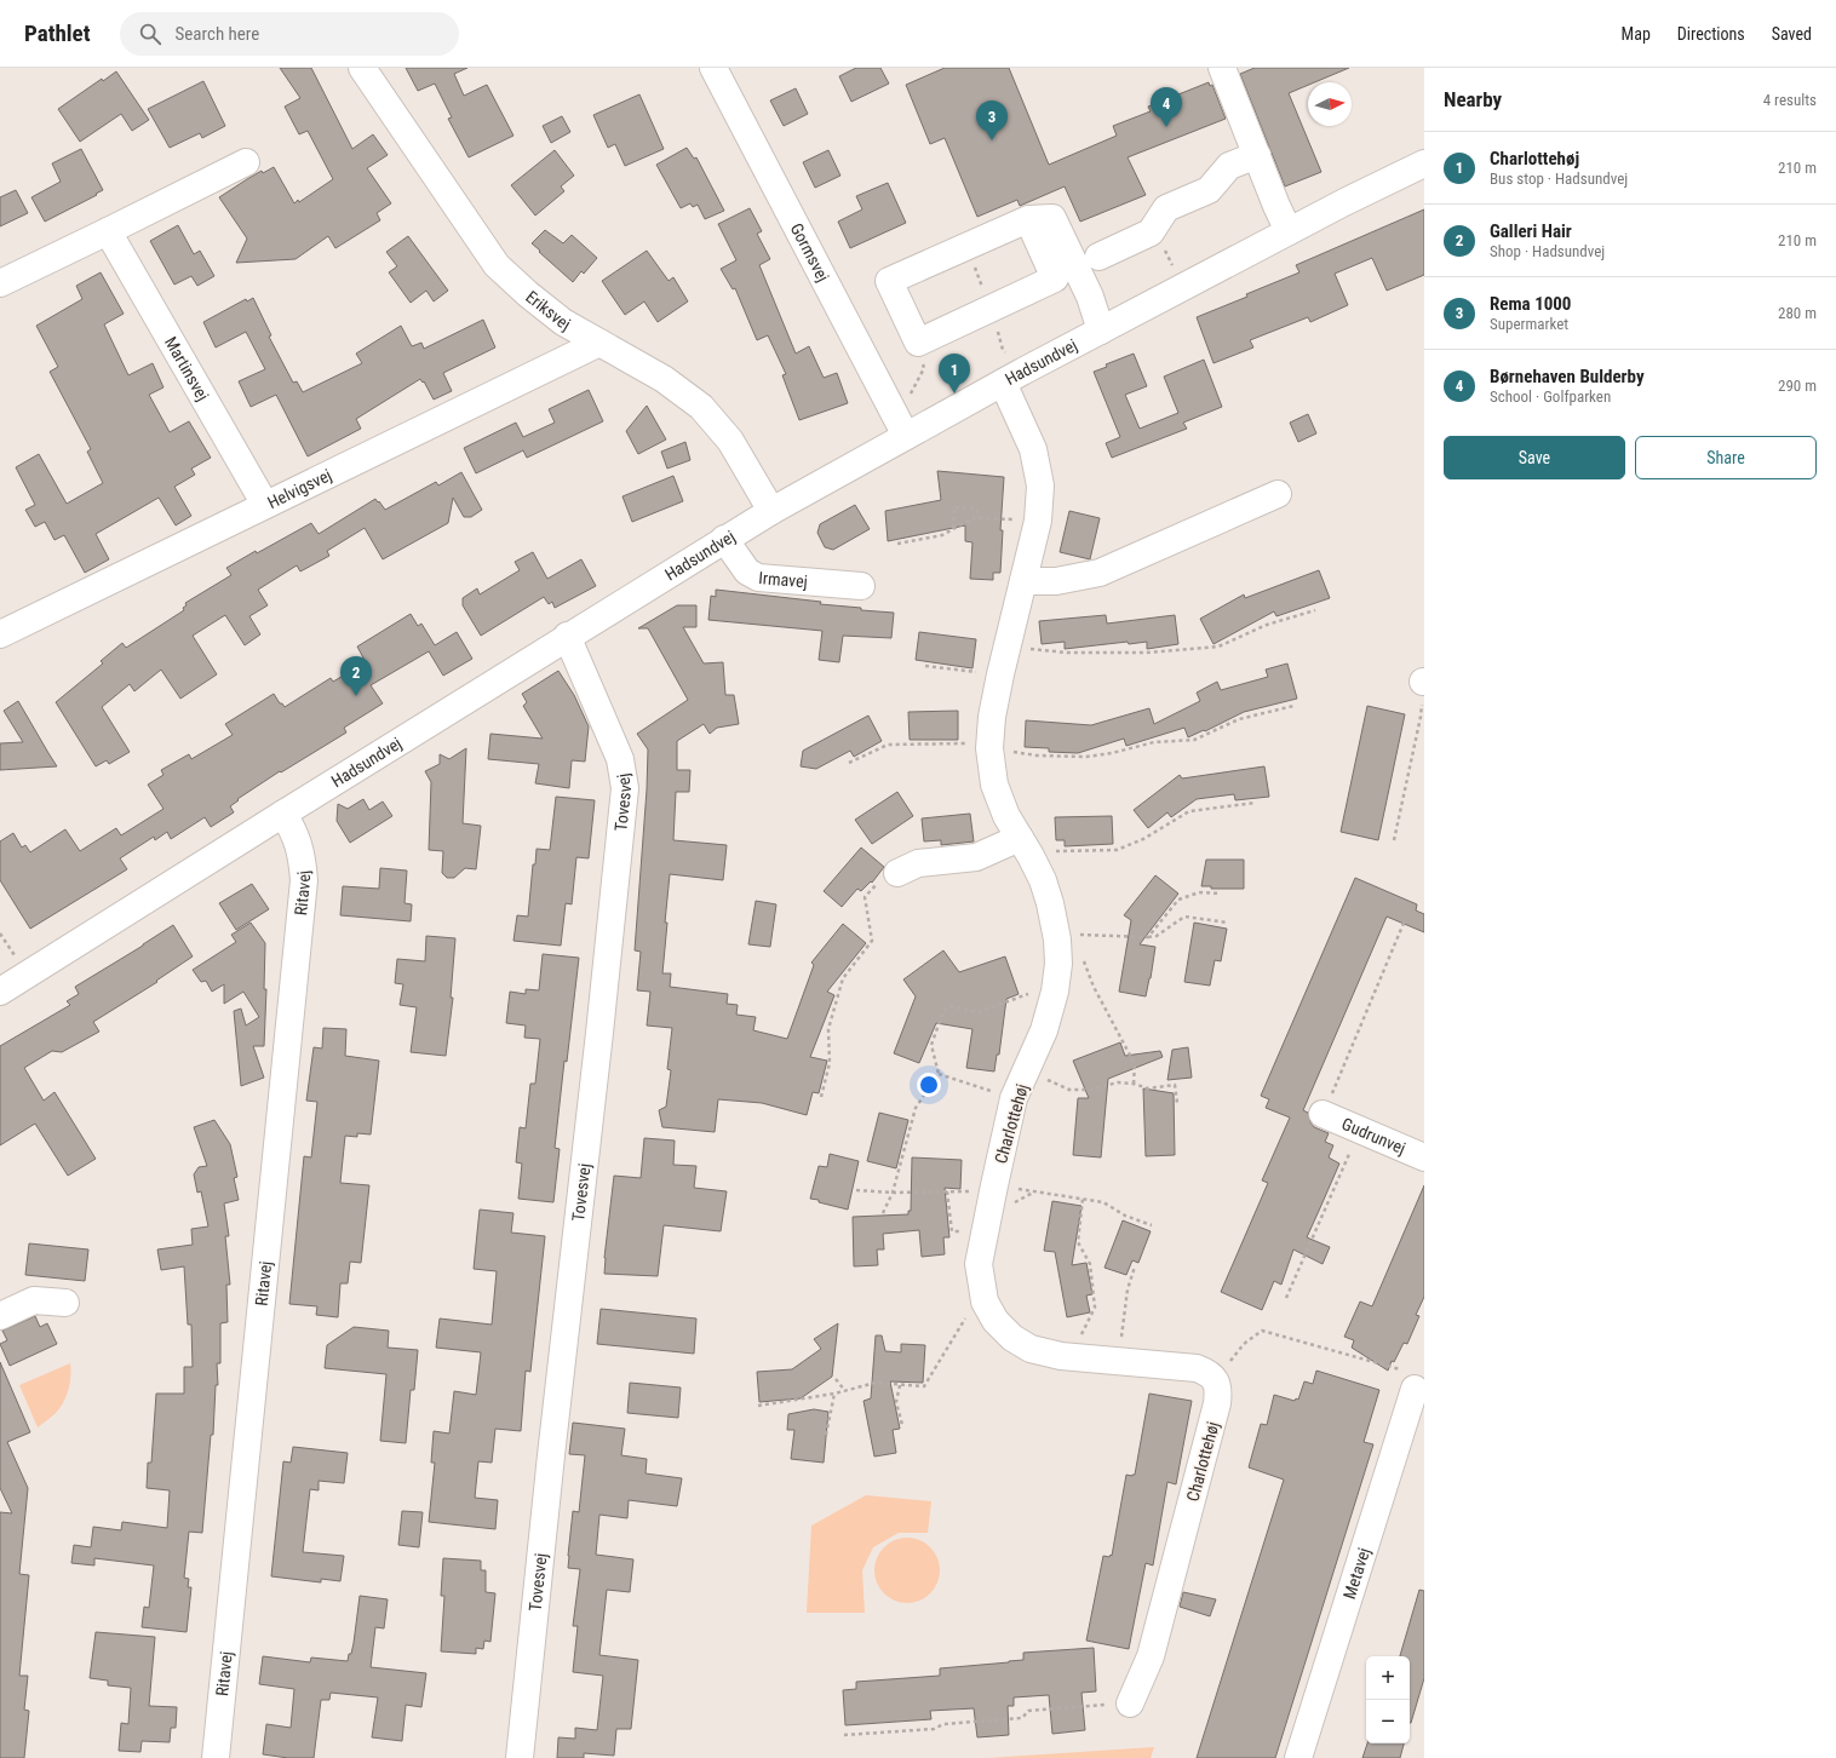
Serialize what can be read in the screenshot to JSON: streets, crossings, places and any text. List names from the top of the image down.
{
  "streets": {
    "street": [
      "Gormsvej",
      "Eriksvej",
      "Hadsundvej",
      "Martinsvej",
      "Helvigsvej",
      "Irmavej",
      "Tovesvej",
      "Ritavej",
      "Charlottehøj",
      "Gudrunvej",
      "Metavej"
    ]
  },
  "crossings": [
    ["Gormsvej", "Hadsundvej"],
    ["Eriksvej", "Hadsundvej"],
    ["Eriksvej", "Helvigsvej"],
    ["Hadsundvej", "Irmavej"],
    ["Hadsundvej", "Tovesvej"],
    ["Hadsundvej", "Ritavej"],
    ["Hadsundvej", "Charlottehøj"],
    ["Martinsvej", "Helvigsvej"]
  ],
  "north": "right",
  "page": {
    "header": "Pathlet",
    "search": "Search here",
    "nav": ["Map", "Directions", "Saved"],
    "heading": ["Nearby", "4 results"],
    "pins": [
      "4",
      "3",
      "1",
      "2"
    ],
    "list": [
      {
        "mark": "1",
        "name": "Charlottehøj",
        "note": "Bus stop · Hadsundvej",
        "value": "210 m"
      },
      {
        "mark": "2",
        "name": "Galleri Hair",
        "note": "Shop · Hadsundvej",
        "value": "210 m"
      },
      {
        "mark": "3",
        "name": "Rema 1000",
        "note": "Supermarket",
        "value": "280 m"
      },
      {
        "mark": "4",
        "name": "Børnehaven Bulderby",
        "note": "School · Golfparken",
        "value": "290 m"
      }
    ],
    "buttons": ["Save", "Share"],
    "map_buttons": ["+", "−"]
  }
}
